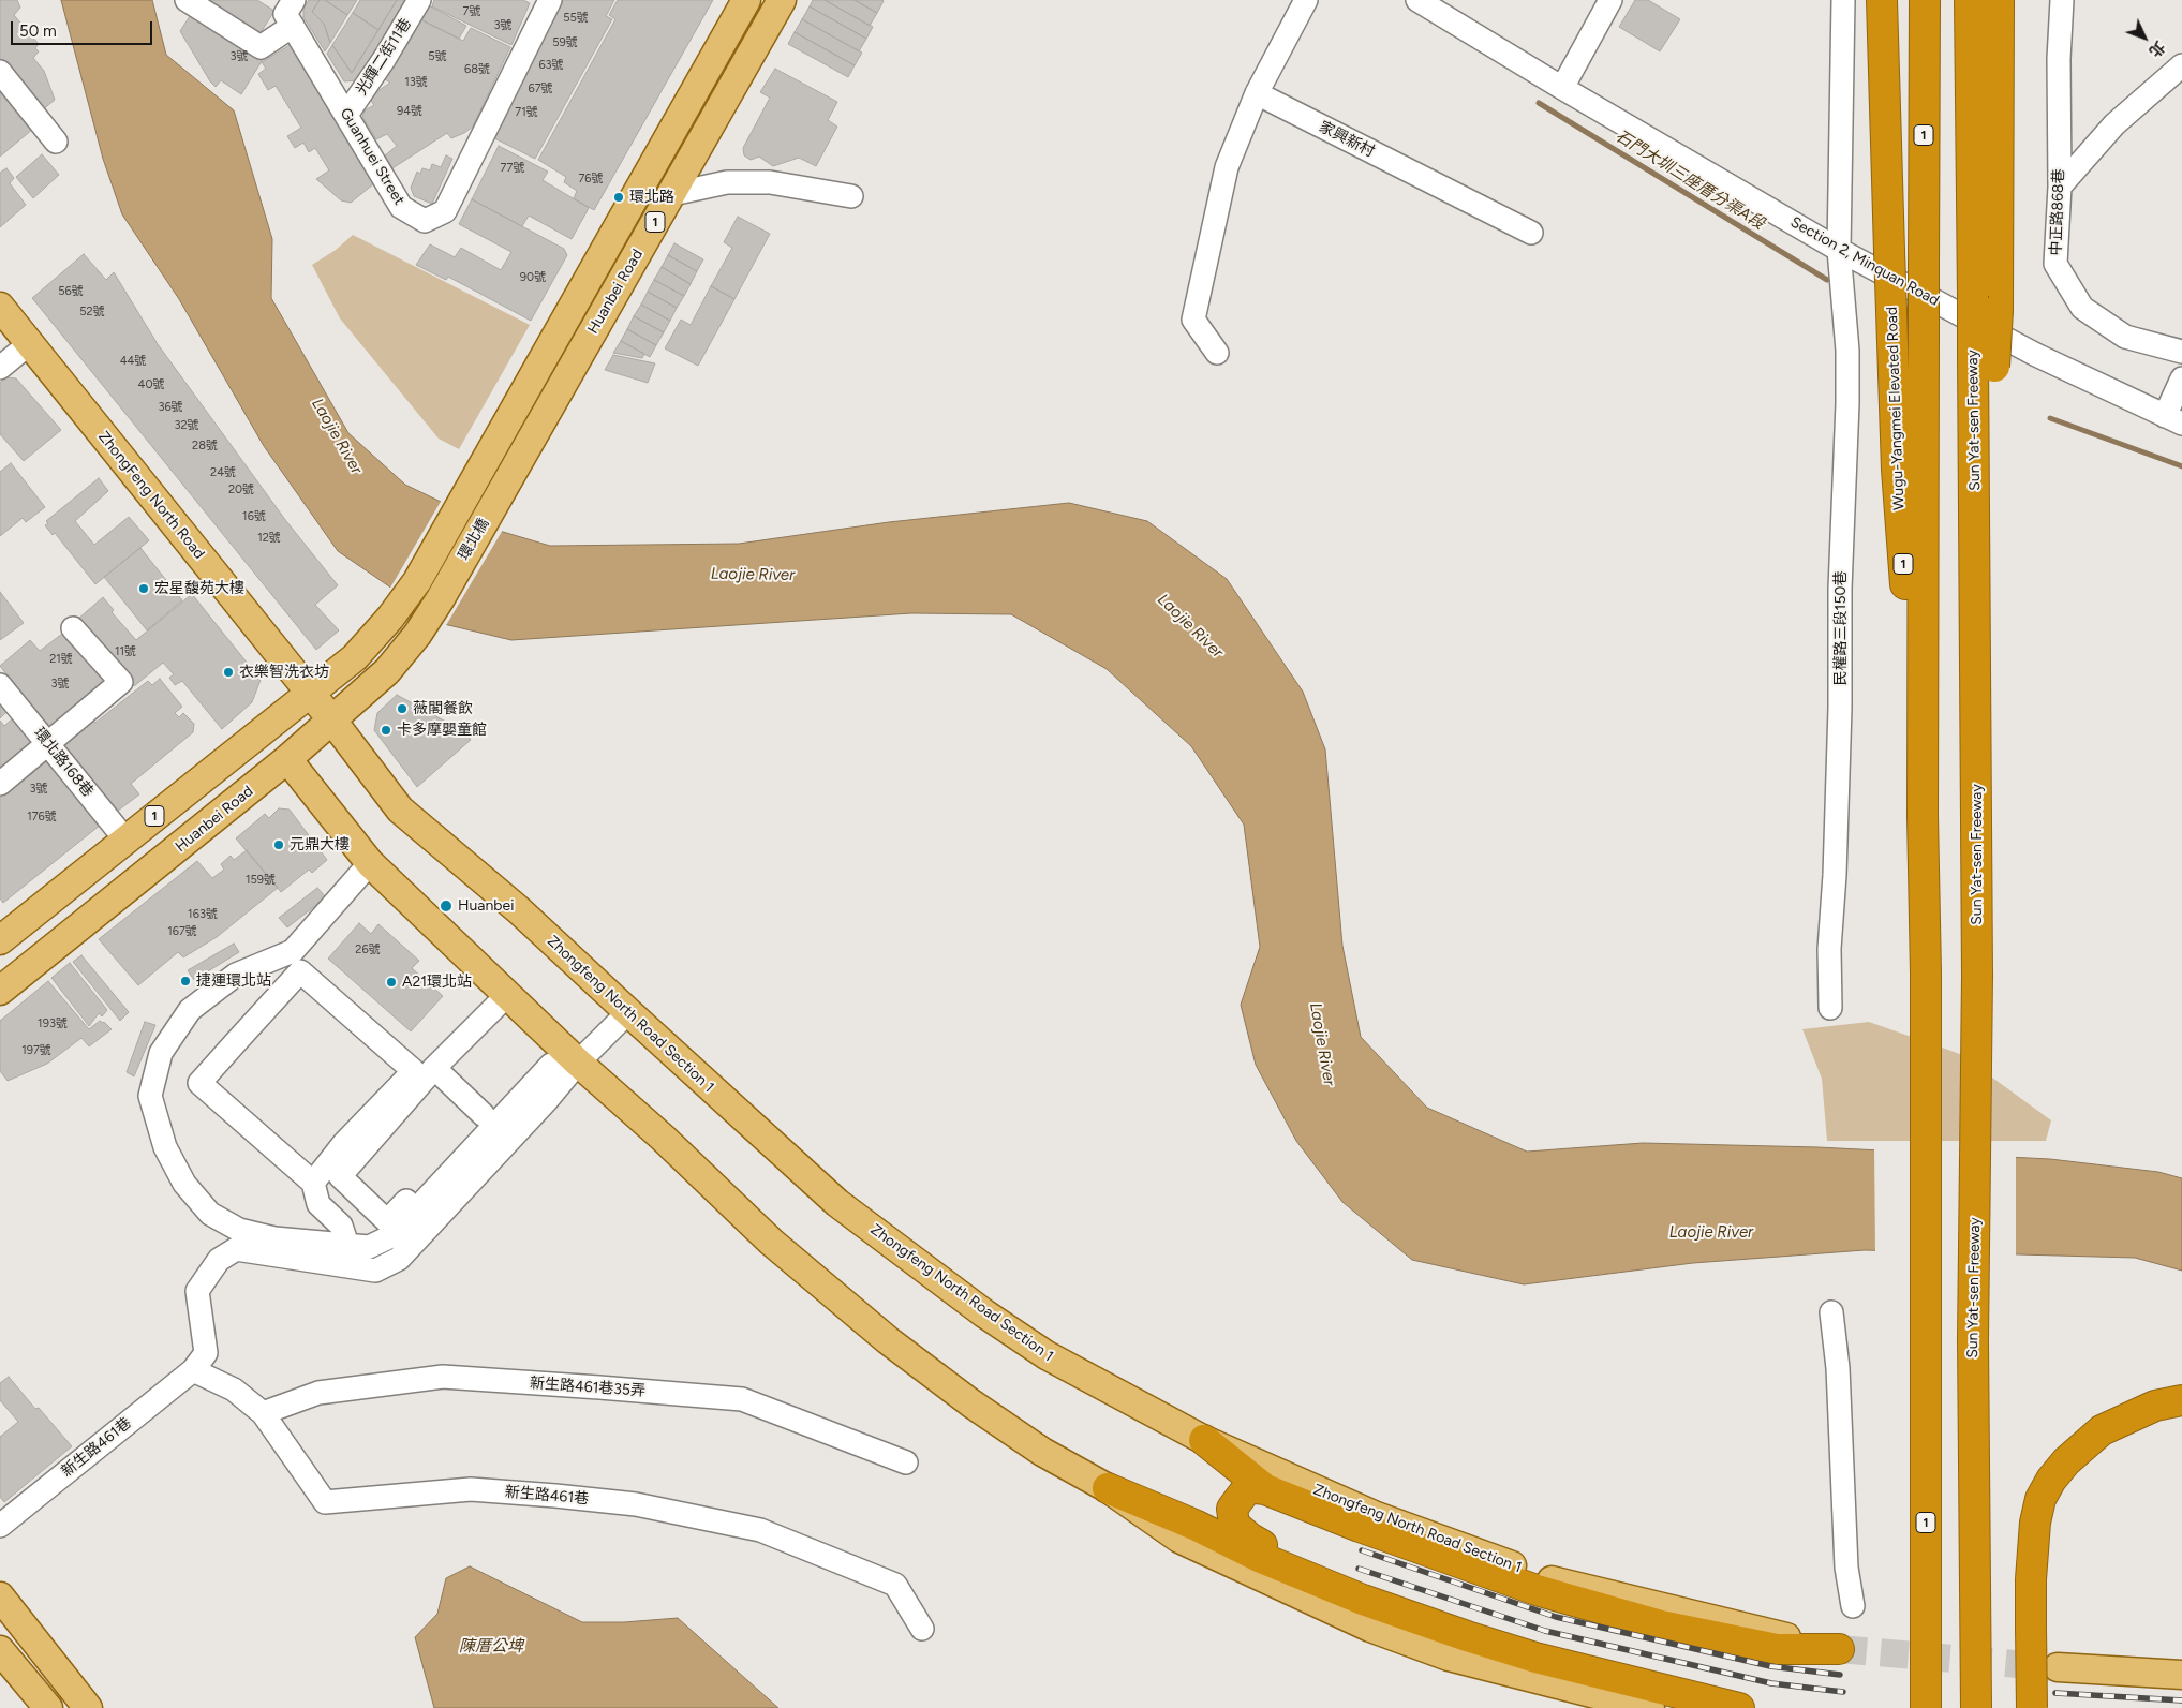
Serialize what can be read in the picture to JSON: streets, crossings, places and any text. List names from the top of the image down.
{
  "streets": {
    "highway": ["1", "Wugu-Yangmei Elevated Road", "Sun Yat-sen Freeway"],
    "main road": [
      "Huanbei Road",
      "ZhongFeng North Road",
      "環北橋",
      "Zhongfeng North Road Section 1"
    ],
    "street": [
      "光輝二街11巷",
      "家興新村",
      "Guanhuei Street",
      "中正路868巷",
      "Section 2, Minquan Road",
      "民權路三段150巷",
      "環北路168巷",
      "新生路461巷35弄",
      "新生路461巷"
    ]
  },
  "crossings": [
    ["光輝二街11巷", "Guanhuei Street"],
    ["1", "Wugu-Yangmei Elevated Road"],
    ["1", "ZhongFeng North Road"],
    ["1", "環北橋"],
    ["1", "環北路168巷"],
    ["1", "Zhongfeng North Road Section 1"],
    ["Section 2, Minquan Road", "民權路三段150巷"],
    ["Huanbei Road", "環北橋"],
    ["Huanbei Road", "Zhongfeng North Road Section 1"],
    ["ZhongFeng North Road", "環北橋"],
    ["ZhongFeng North Road", "Zhongfeng North Road Section 1"],
    ["環北橋", "Zhongfeng North Road Section 1"],
    ["Zhongfeng North Road Section 1", "新生路461巷"],
    ["新生路461巷35弄", "新生路461巷"]
  ],
  "water": ["石門大圳三座厝分渠A段", "Laojie River", "陳厝公埤"],
  "places": [
    "環北路",
    "宏星馥苑大樓",
    "衣樂智洗衣坊",
    "薇閣餐飲",
    "卡多摩嬰童館",
    "元鼎大樓",
    "Huanbei",
    "捷運環北站",
    "A21環北站"
  ],
  "house_numbers": [
    "7號",
    "55號",
    "3號",
    "59號",
    "3號",
    "5號",
    "63號",
    "68號",
    "13號",
    "67號",
    "94號",
    "71號",
    "77號",
    "76號",
    "90號",
    "56號",
    "52號",
    "44號",
    "40號",
    "36號",
    "32號",
    "28號",
    "24號",
    "20號",
    "16號",
    "12號",
    "11號",
    "21號",
    "3號",
    "3號",
    "176號",
    "159號",
    "163號",
    "167號",
    "26號",
    "193號",
    "197號"
  ],
  "scale_bar": "50 m",
  "north": "bottom right"
}
